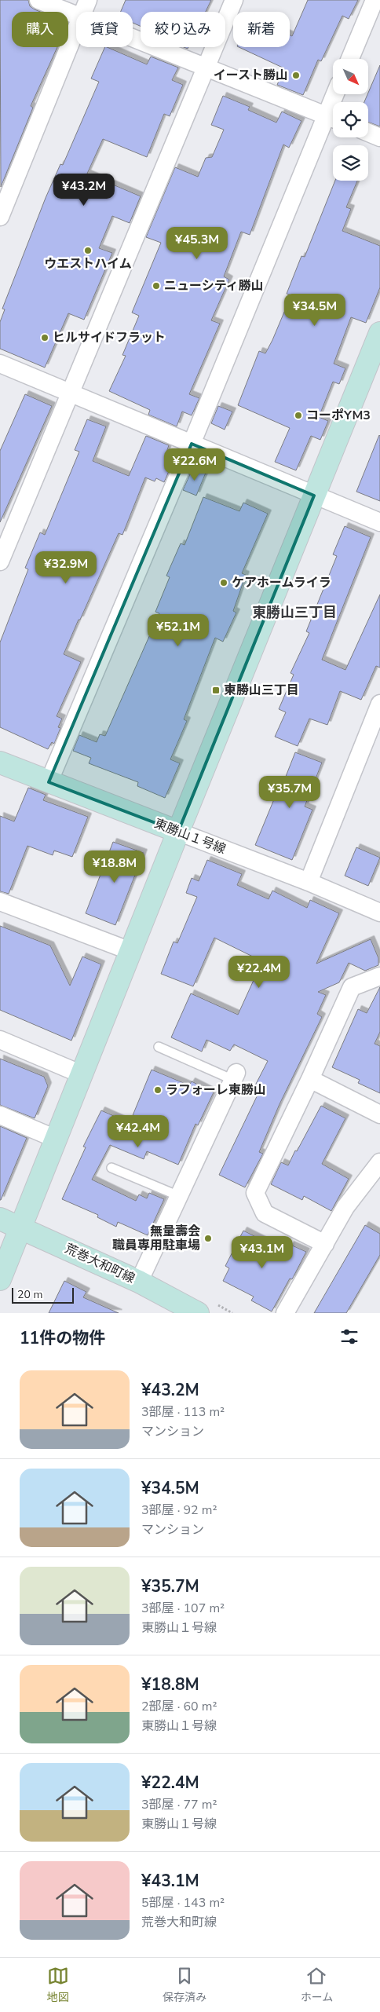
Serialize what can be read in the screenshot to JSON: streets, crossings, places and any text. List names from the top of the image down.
{
  "streets": {
    "street": ["東勝山１号線", "荒巻大和町線"]
  },
  "districts": ["東勝山三丁目"],
  "places": {
    "other": [
      "イースト勝山",
      "ウエストハイム",
      "ニューシティ勝山",
      "ヒルサイドフラット",
      "コーポYM3",
      "ケアホームライラ",
      "ラフォーレ東勝山",
      "無量壽会 職員専用駐車場"
    ],
    "transit": ["東勝山三丁目"]
  },
  "scale_bar": "20 m",
  "north": "bottom right",
  "page": {
    "chip": [
      "購入",
      "賃貸",
      "絞り込み",
      "新着"
    ],
    "price": [
      "¥43.2M",
      "¥45.3M",
      "¥34.5M",
      "¥22.6M",
      "¥32.9M",
      "¥52.1M",
      "¥35.7M",
      "¥18.8M",
      "¥22.4M",
      "¥42.4M",
      "¥43.1M"
    ],
    "scale": "20 m",
    "heading": "11件の物件",
    "list": [
      {
        "name": "¥43.2M",
        "note": "3部屋 · 113 m² · マンション"
      },
      {
        "name": "¥34.5M",
        "note": "3部屋 · 92 m² · マンション"
      },
      {
        "name": "¥35.7M",
        "note": "3部屋 · 107 m² · 東勝山１号線"
      },
      {
        "name": "¥18.8M",
        "note": "2部屋 · 60 m² · 東勝山１号線"
      },
      {
        "name": "¥22.4M",
        "note": "3部屋 · 77 m² · 東勝山１号線"
      },
      {
        "name": "¥43.1M",
        "note": "5部屋 · 143 m² · 荒巻大和町線"
      }
    ],
    "tabs": ["地図", "保存済み", "ホーム"]
  }
}
